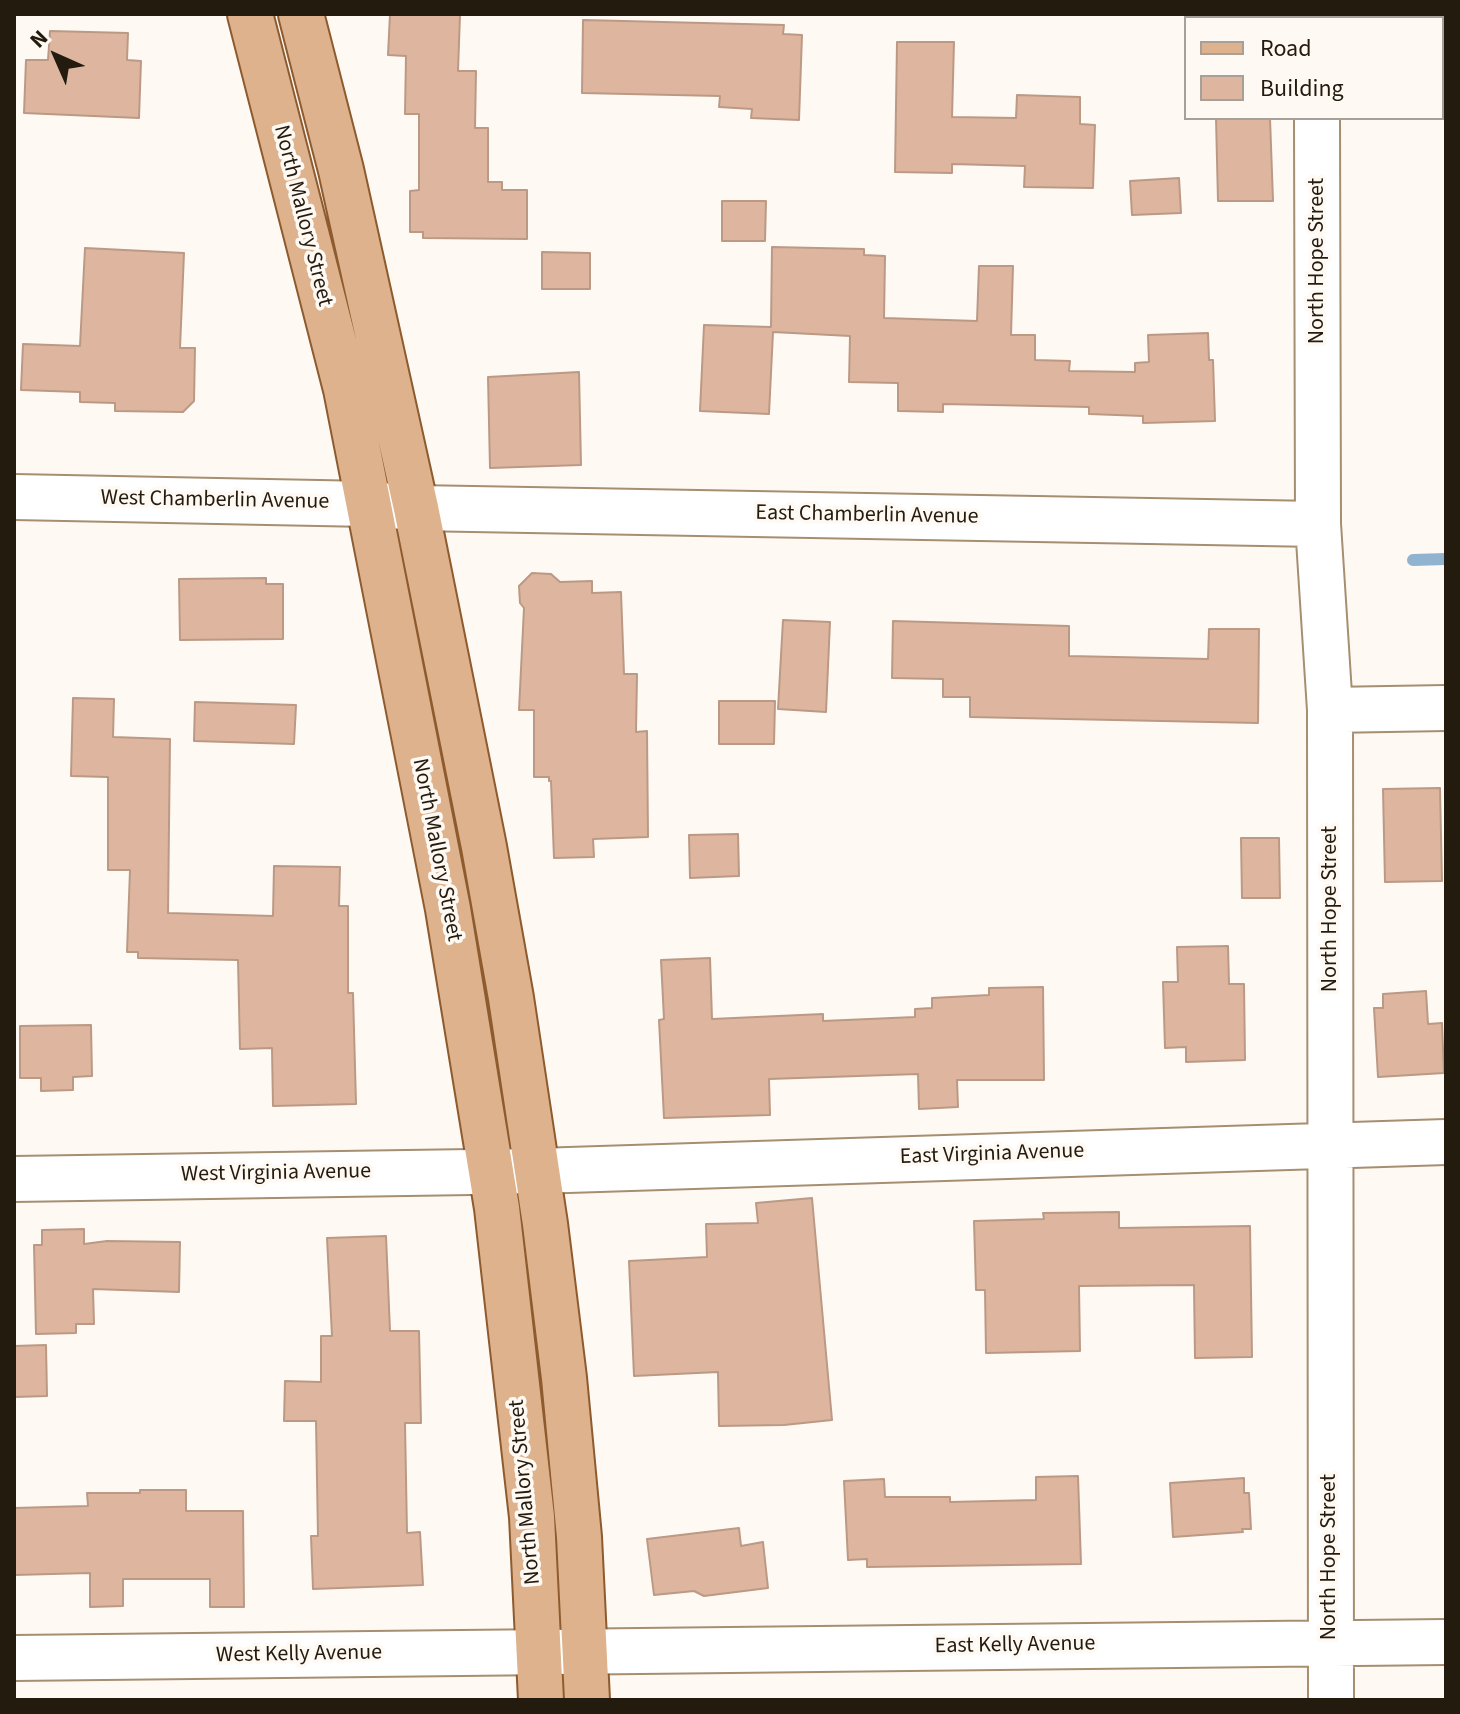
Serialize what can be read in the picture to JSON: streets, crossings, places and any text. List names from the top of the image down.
{
  "streets": {
    "main road": ["North Mallory Street"],
    "street": [
      "North Hope Street",
      "West Chamberlin Avenue",
      "East Chamberlin Avenue",
      "East Virginia Avenue",
      "West Virginia Avenue",
      "East Kelly Avenue",
      "West Kelly Avenue"
    ]
  },
  "crossings": [
    ["North Mallory Street", "West Chamberlin Avenue"],
    ["North Mallory Street", "East Chamberlin Avenue"],
    ["North Mallory Street", "East Virginia Avenue"],
    ["North Mallory Street", "West Virginia Avenue"],
    ["North Mallory Street", "East Kelly Avenue"],
    ["North Mallory Street", "West Kelly Avenue"],
    ["North Hope Street", "East Chamberlin Avenue"],
    ["North Hope Street", "East Virginia Avenue"],
    ["North Hope Street", "East Kelly Avenue"],
    ["West Chamberlin Avenue", "East Chamberlin Avenue"],
    ["East Virginia Avenue", "West Virginia Avenue"],
    ["East Kelly Avenue", "West Kelly Avenue"]
  ],
  "legend": ["Road", "Building"],
  "north": "top left"
}
